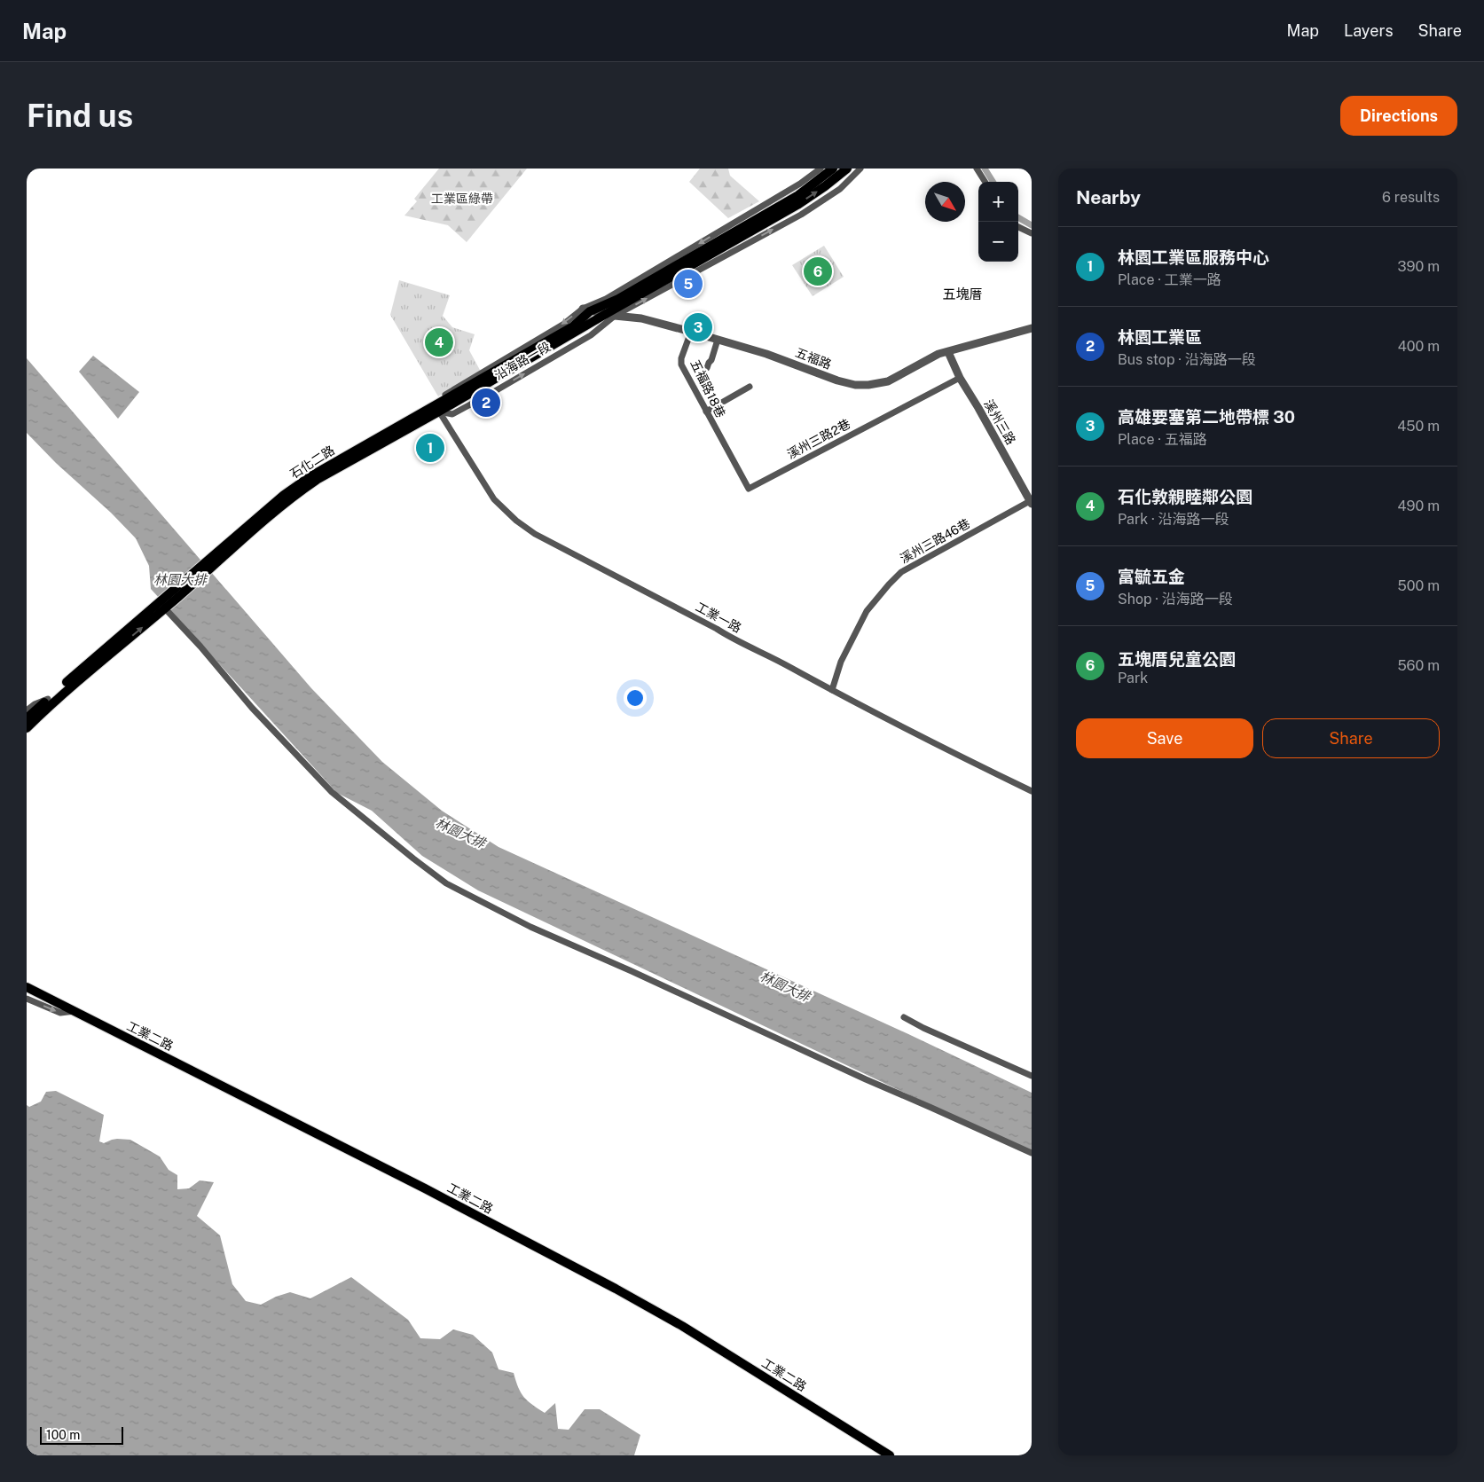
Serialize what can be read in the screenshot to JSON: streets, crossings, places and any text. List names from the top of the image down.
{
  "streets": {
    "main road": ["沿海路一段", "石化二路", "工業二路"],
    "street": [
      "五福路",
      "五福路18巷",
      "溪州三路",
      "溪州三路2巷",
      "溪州三路46巷",
      "工業一路"
    ]
  },
  "crossings": [
    ["五福路", "沿海路一段"],
    ["五福路", "五福路18巷"],
    ["五福路", "溪州三路"],
    ["沿海路一段", "石化二路"],
    ["沿海路一段", "工業一路"],
    ["五福路18巷", "溪州三路2巷"],
    ["溪州三路", "溪州三路2巷"],
    ["溪州三路", "溪州三路46巷"],
    ["石化二路", "工業一路"],
    ["溪州三路46巷", "工業一路"]
  ],
  "districts": ["五塊厝"],
  "water": ["林園大排"],
  "parks": ["工業區綠帶"],
  "scale_bar": "100 m",
  "north": "bottom right",
  "page": {
    "header": "Map",
    "nav": ["Map", "Layers", "Share"],
    "buttons": [
      "Directions",
      ["Save", "Share"]
    ],
    "title": "Find us",
    "heading": ["Nearby", "6 results"],
    "map_buttons": ["+", "−"],
    "list": [
      {
        "mark": "1",
        "name": "林園工業區服務中心",
        "note": "Place · 工業一路",
        "value": "390 m"
      },
      {
        "mark": "2",
        "name": "林園工業區",
        "note": "Bus stop · 沿海路一段",
        "value": "400 m"
      },
      {
        "mark": "3",
        "name": "高雄要塞第二地帶標 30",
        "note": "Place · 五福路",
        "value": "450 m"
      },
      {
        "mark": "4",
        "name": "石化敦親睦鄰公園",
        "note": "Park · 沿海路一段",
        "value": "490 m"
      },
      {
        "mark": "5",
        "name": "富毓五金",
        "note": "Shop · 沿海路一段",
        "value": "500 m"
      },
      {
        "mark": "6",
        "name": "五塊厝兒童公園",
        "note": "Park",
        "value": "560 m"
      }
    ],
    "pins": [
      "6",
      "5",
      "3",
      "4",
      "2",
      "1"
    ],
    "scale": "100 m"
  }
}
